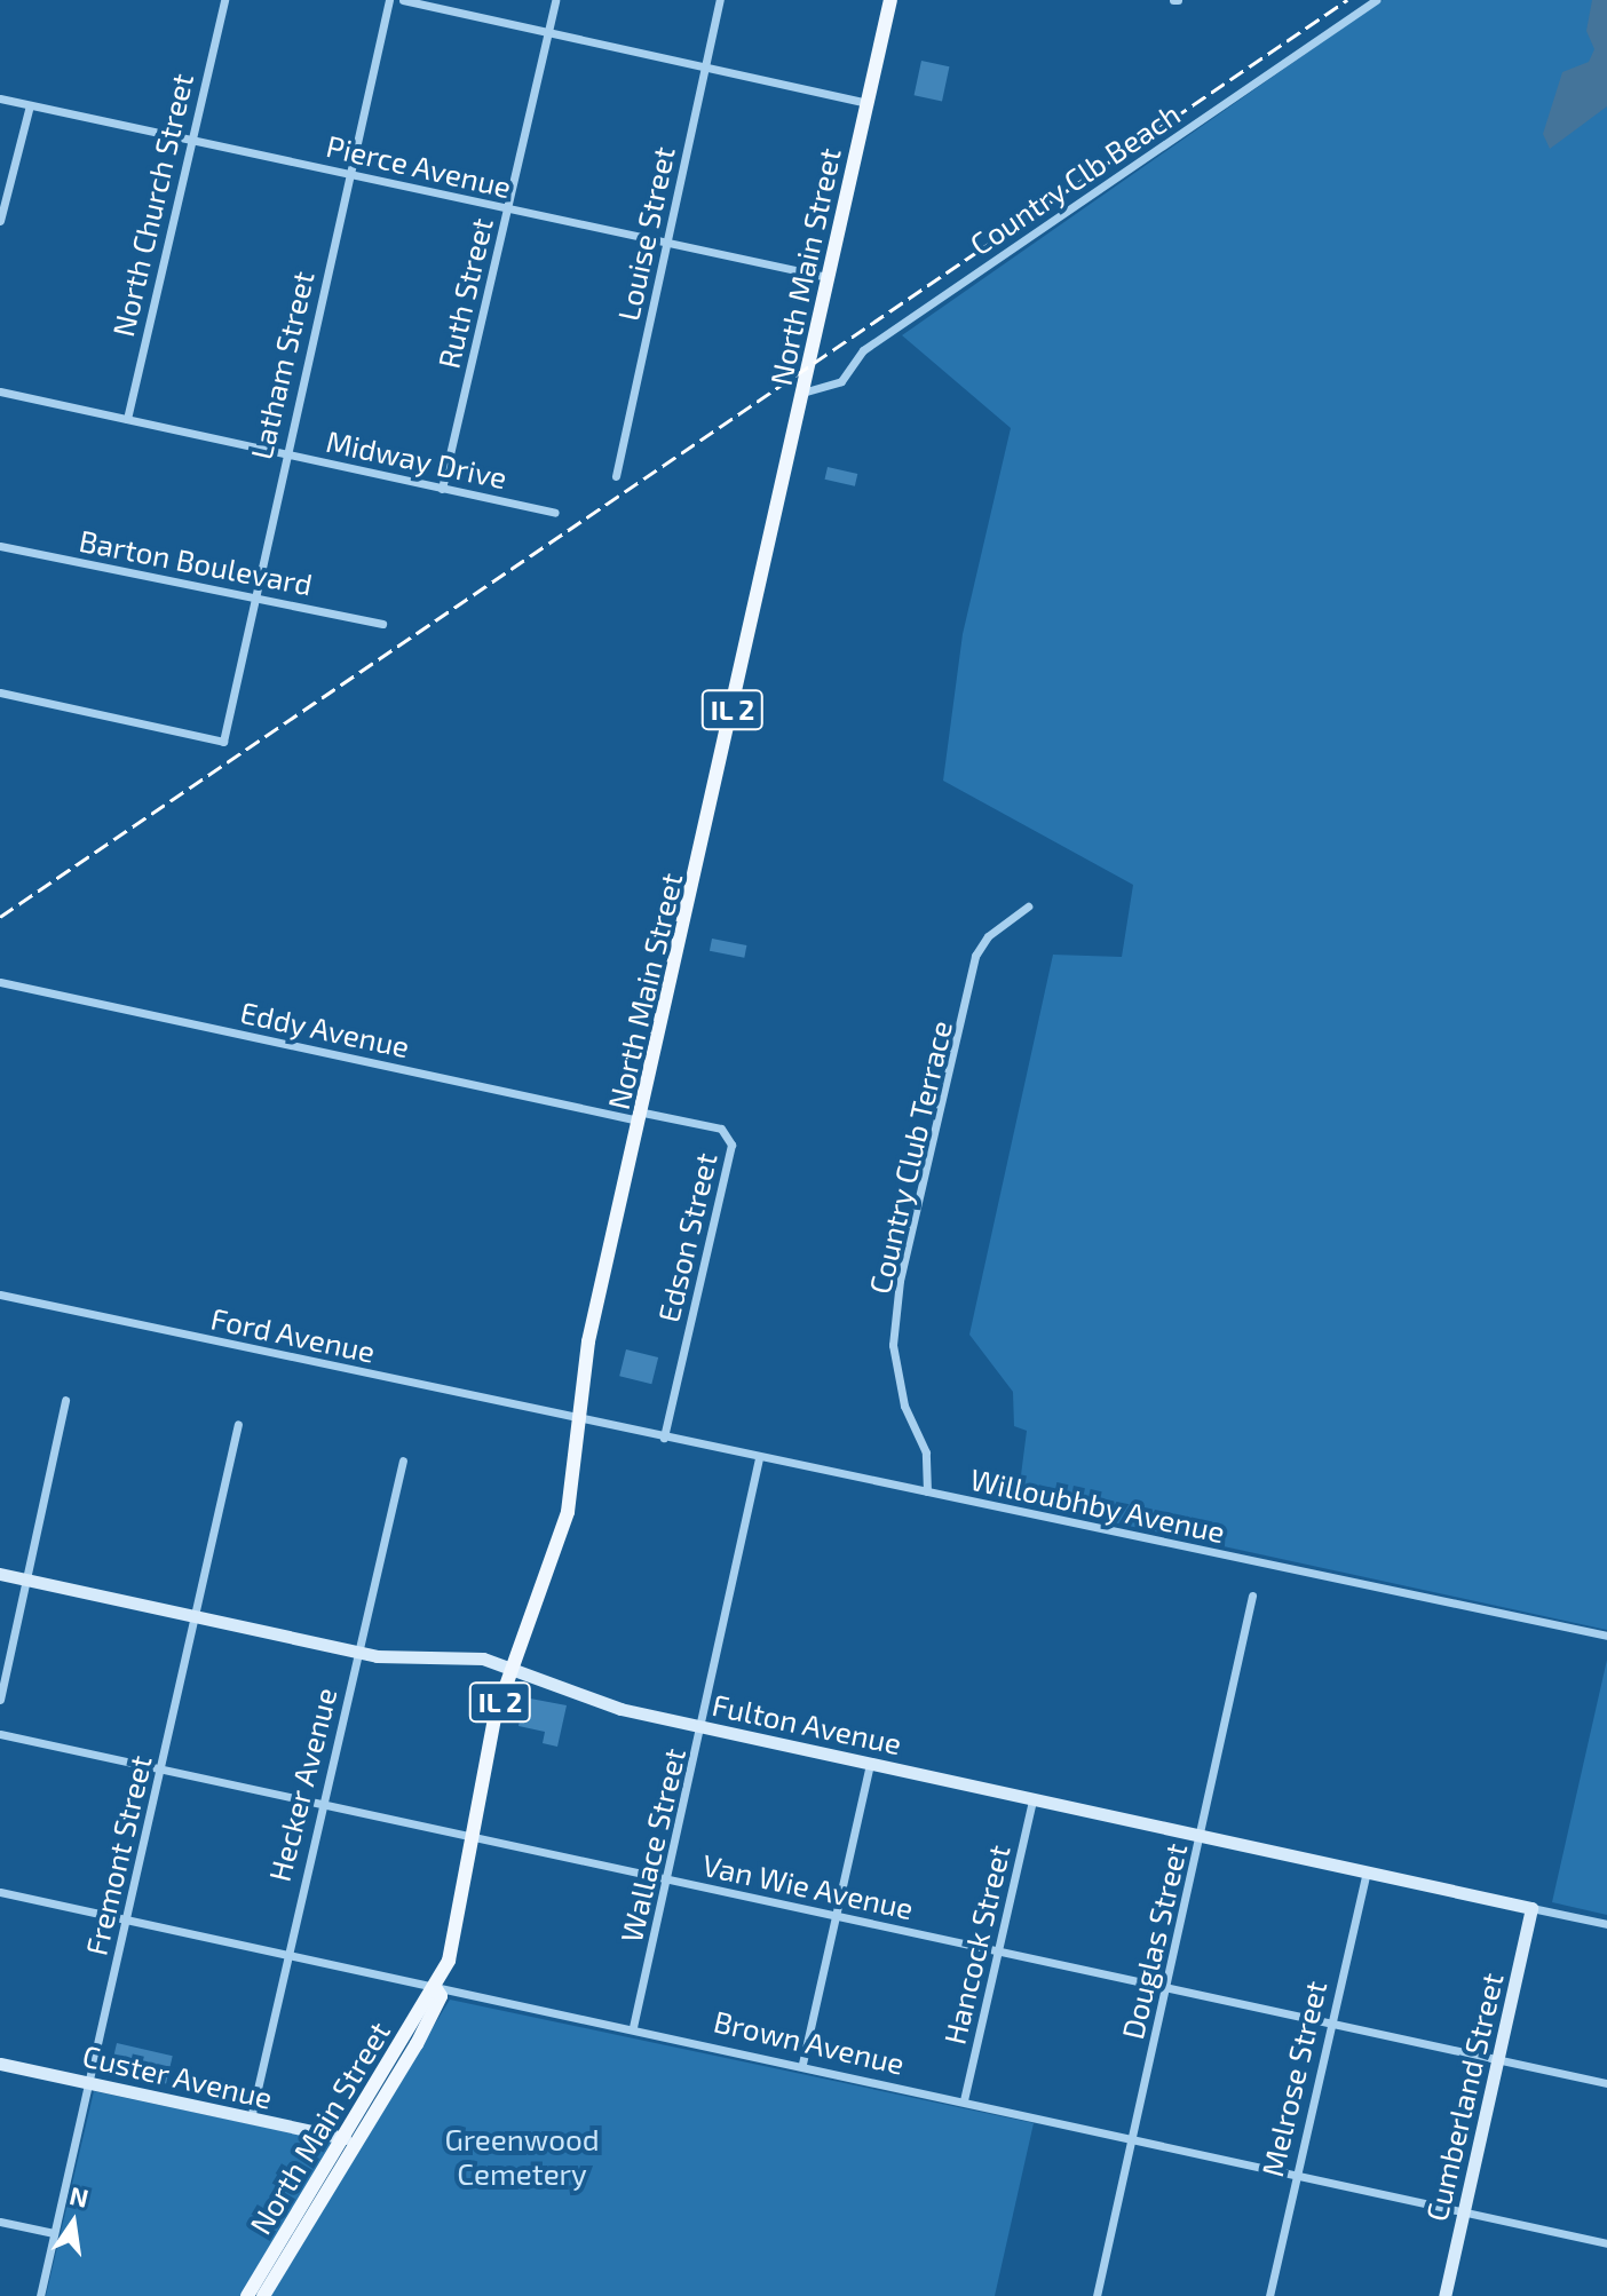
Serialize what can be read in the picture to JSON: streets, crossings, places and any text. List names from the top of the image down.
{
  "streets": {
    "main road": ["North Main Street", "IL 2"],
    "street": [
      "Pierce Avenue",
      "Country Clb Beach",
      "North Church Street",
      "Louise Street",
      "Ruth Street",
      "Latham Street",
      "Midway Drive",
      "Barton Boulevard",
      "Eddy Avenue",
      "Country Club Terrace",
      "Edson Street",
      "Ford Avenue",
      "Willoubhby Avenue",
      "Fulton Avenue",
      "Hecker Avenue",
      "Wallace Street",
      "Fremont Street",
      "Van Wie Avenue",
      "Douglas Street",
      "Hancock Street",
      "Brown Avenue",
      "Custer Avenue",
      "Melrose Street",
      "Cumberland Street"
    ]
  },
  "crossings": [
    ["Pierce Avenue", "North Church Street"],
    ["Pierce Avenue", "Louise Street"],
    ["Pierce Avenue", "North Main Street"],
    ["Pierce Avenue", "Ruth Street"],
    ["Pierce Avenue", "Latham Street"],
    ["Country Clb Beach", "North Main Street"],
    ["North Church Street", "Midway Drive"],
    ["North Main Street", "Eddy Avenue"],
    ["North Main Street", "Edson Street"],
    ["North Main Street", "Ford Avenue"],
    ["North Main Street", "Willoubhby Avenue"],
    ["North Main Street", "Fulton Avenue"],
    ["North Main Street", "Van Wie Avenue"],
    ["North Main Street", "Brown Avenue"],
    ["North Main Street", "Custer Avenue"],
    ["Ruth Street", "Midway Drive"],
    ["Latham Street", "Midway Drive"],
    ["Latham Street", "Barton Boulevard"],
    ["Eddy Avenue", "Edson Street"],
    ["Country Club Terrace", "Willoubhby Avenue"],
    ["Edson Street", "Willoubhby Avenue"],
    ["Ford Avenue", "Willoubhby Avenue"],
    ["Willoubhby Avenue", "Wallace Street"],
    ["Fulton Avenue", "Hecker Avenue"],
    ["Fulton Avenue", "Wallace Street"],
    ["Fulton Avenue", "Fremont Street"],
    ["Fulton Avenue", "Douglas Street"],
    ["Fulton Avenue", "Hancock Street"],
    ["Fulton Avenue", "Melrose Street"],
    ["Fulton Avenue", "Cumberland Street"],
    ["Hecker Avenue", "Van Wie Avenue"],
    ["Hecker Avenue", "Brown Avenue"],
    ["Hecker Avenue", "Custer Avenue"],
    ["Wallace Street", "Van Wie Avenue"],
    ["Wallace Street", "Brown Avenue"],
    ["Fremont Street", "Van Wie Avenue"],
    ["Fremont Street", "Brown Avenue"],
    ["Fremont Street", "Custer Avenue"],
    ["Van Wie Avenue", "Douglas Street"],
    ["Van Wie Avenue", "Hancock Street"],
    ["Van Wie Avenue", "Melrose Street"],
    ["Van Wie Avenue", "Cumberland Street"],
    ["Douglas Street", "Brown Avenue"],
    ["Hancock Street", "Brown Avenue"],
    ["Brown Avenue", "Melrose Street"],
    ["Brown Avenue", "Cumberland Street"]
  ],
  "parks": ["Greenwood Cemetery"],
  "north": "top"
}
